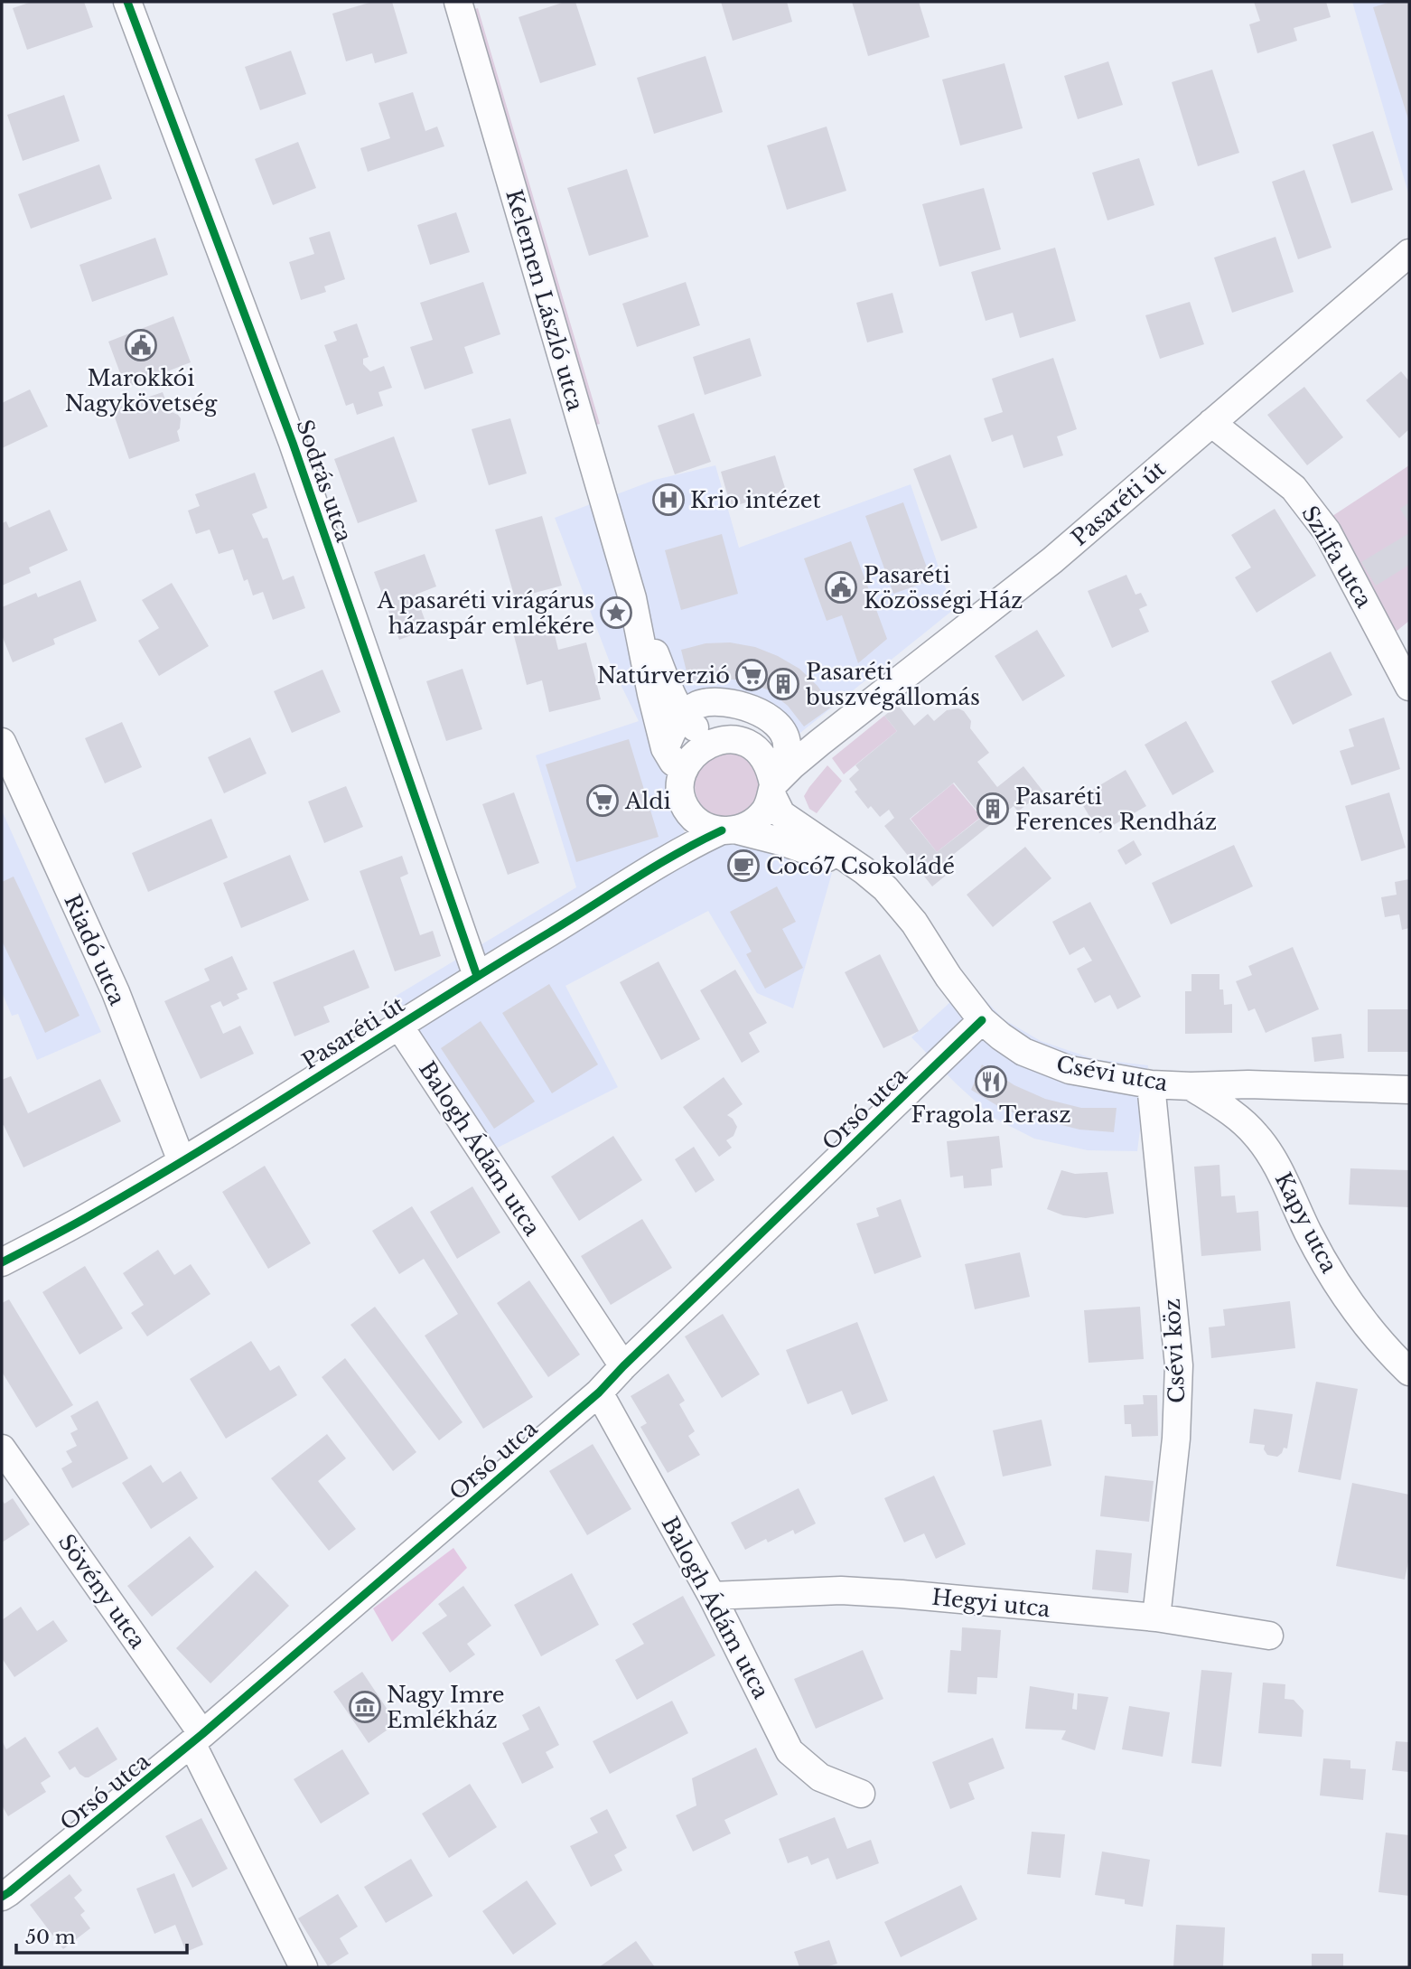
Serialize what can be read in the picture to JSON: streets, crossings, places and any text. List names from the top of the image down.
{
  "streets": {
    "street": [
      "Kelemen László utca",
      "Sodrás utca",
      "Pasaréti út",
      "Szilfa utca",
      "Riadó utca",
      "Csévi utca",
      "Orsó utca",
      "Balogh Ádám utca",
      "Kapy utca",
      "Csévi köz",
      "Sövény utca",
      "Hegyi utca"
    ]
  },
  "crossings": [
    ["Kelemen László utca", "Pasaréti út"],
    ["Kelemen László utca", "Csévi utca"],
    ["Sodrás utca", "Pasaréti út"],
    ["Pasaréti út", "Szilfa utca"],
    ["Pasaréti út", "Riadó utca"],
    ["Pasaréti út", "Csévi utca"],
    ["Pasaréti út", "Balogh Ádám utca"],
    ["Csévi utca", "Orsó utca"],
    ["Csévi utca", "Kapy utca"],
    ["Csévi utca", "Csévi köz"],
    ["Orsó utca", "Balogh Ádám utca"],
    ["Orsó utca", "Sövény utca"],
    ["Balogh Ádám utca", "Hegyi utca"],
    ["Csévi köz", "Hegyi utca"]
  ],
  "places": {
    "public building": ["Marokkói Nagykövetség", "Pasaréti Közösségi Ház"],
    "hospital": ["Krio intézet"],
    "place": ["A pasaréti virágárus házaspár emlékére"],
    "supermarket": ["Natúrverzió", "Aldi"],
    "building": ["Pasaréti buszvégállomás", "Pasaréti Ferences Rendház"],
    "cafe": ["Cocó7 Csokoládé"],
    "restaurant": ["Fragola Terasz"],
    "museum": ["Nagy Imre Emlékház"]
  },
  "scale_bar": "50 m"
}
